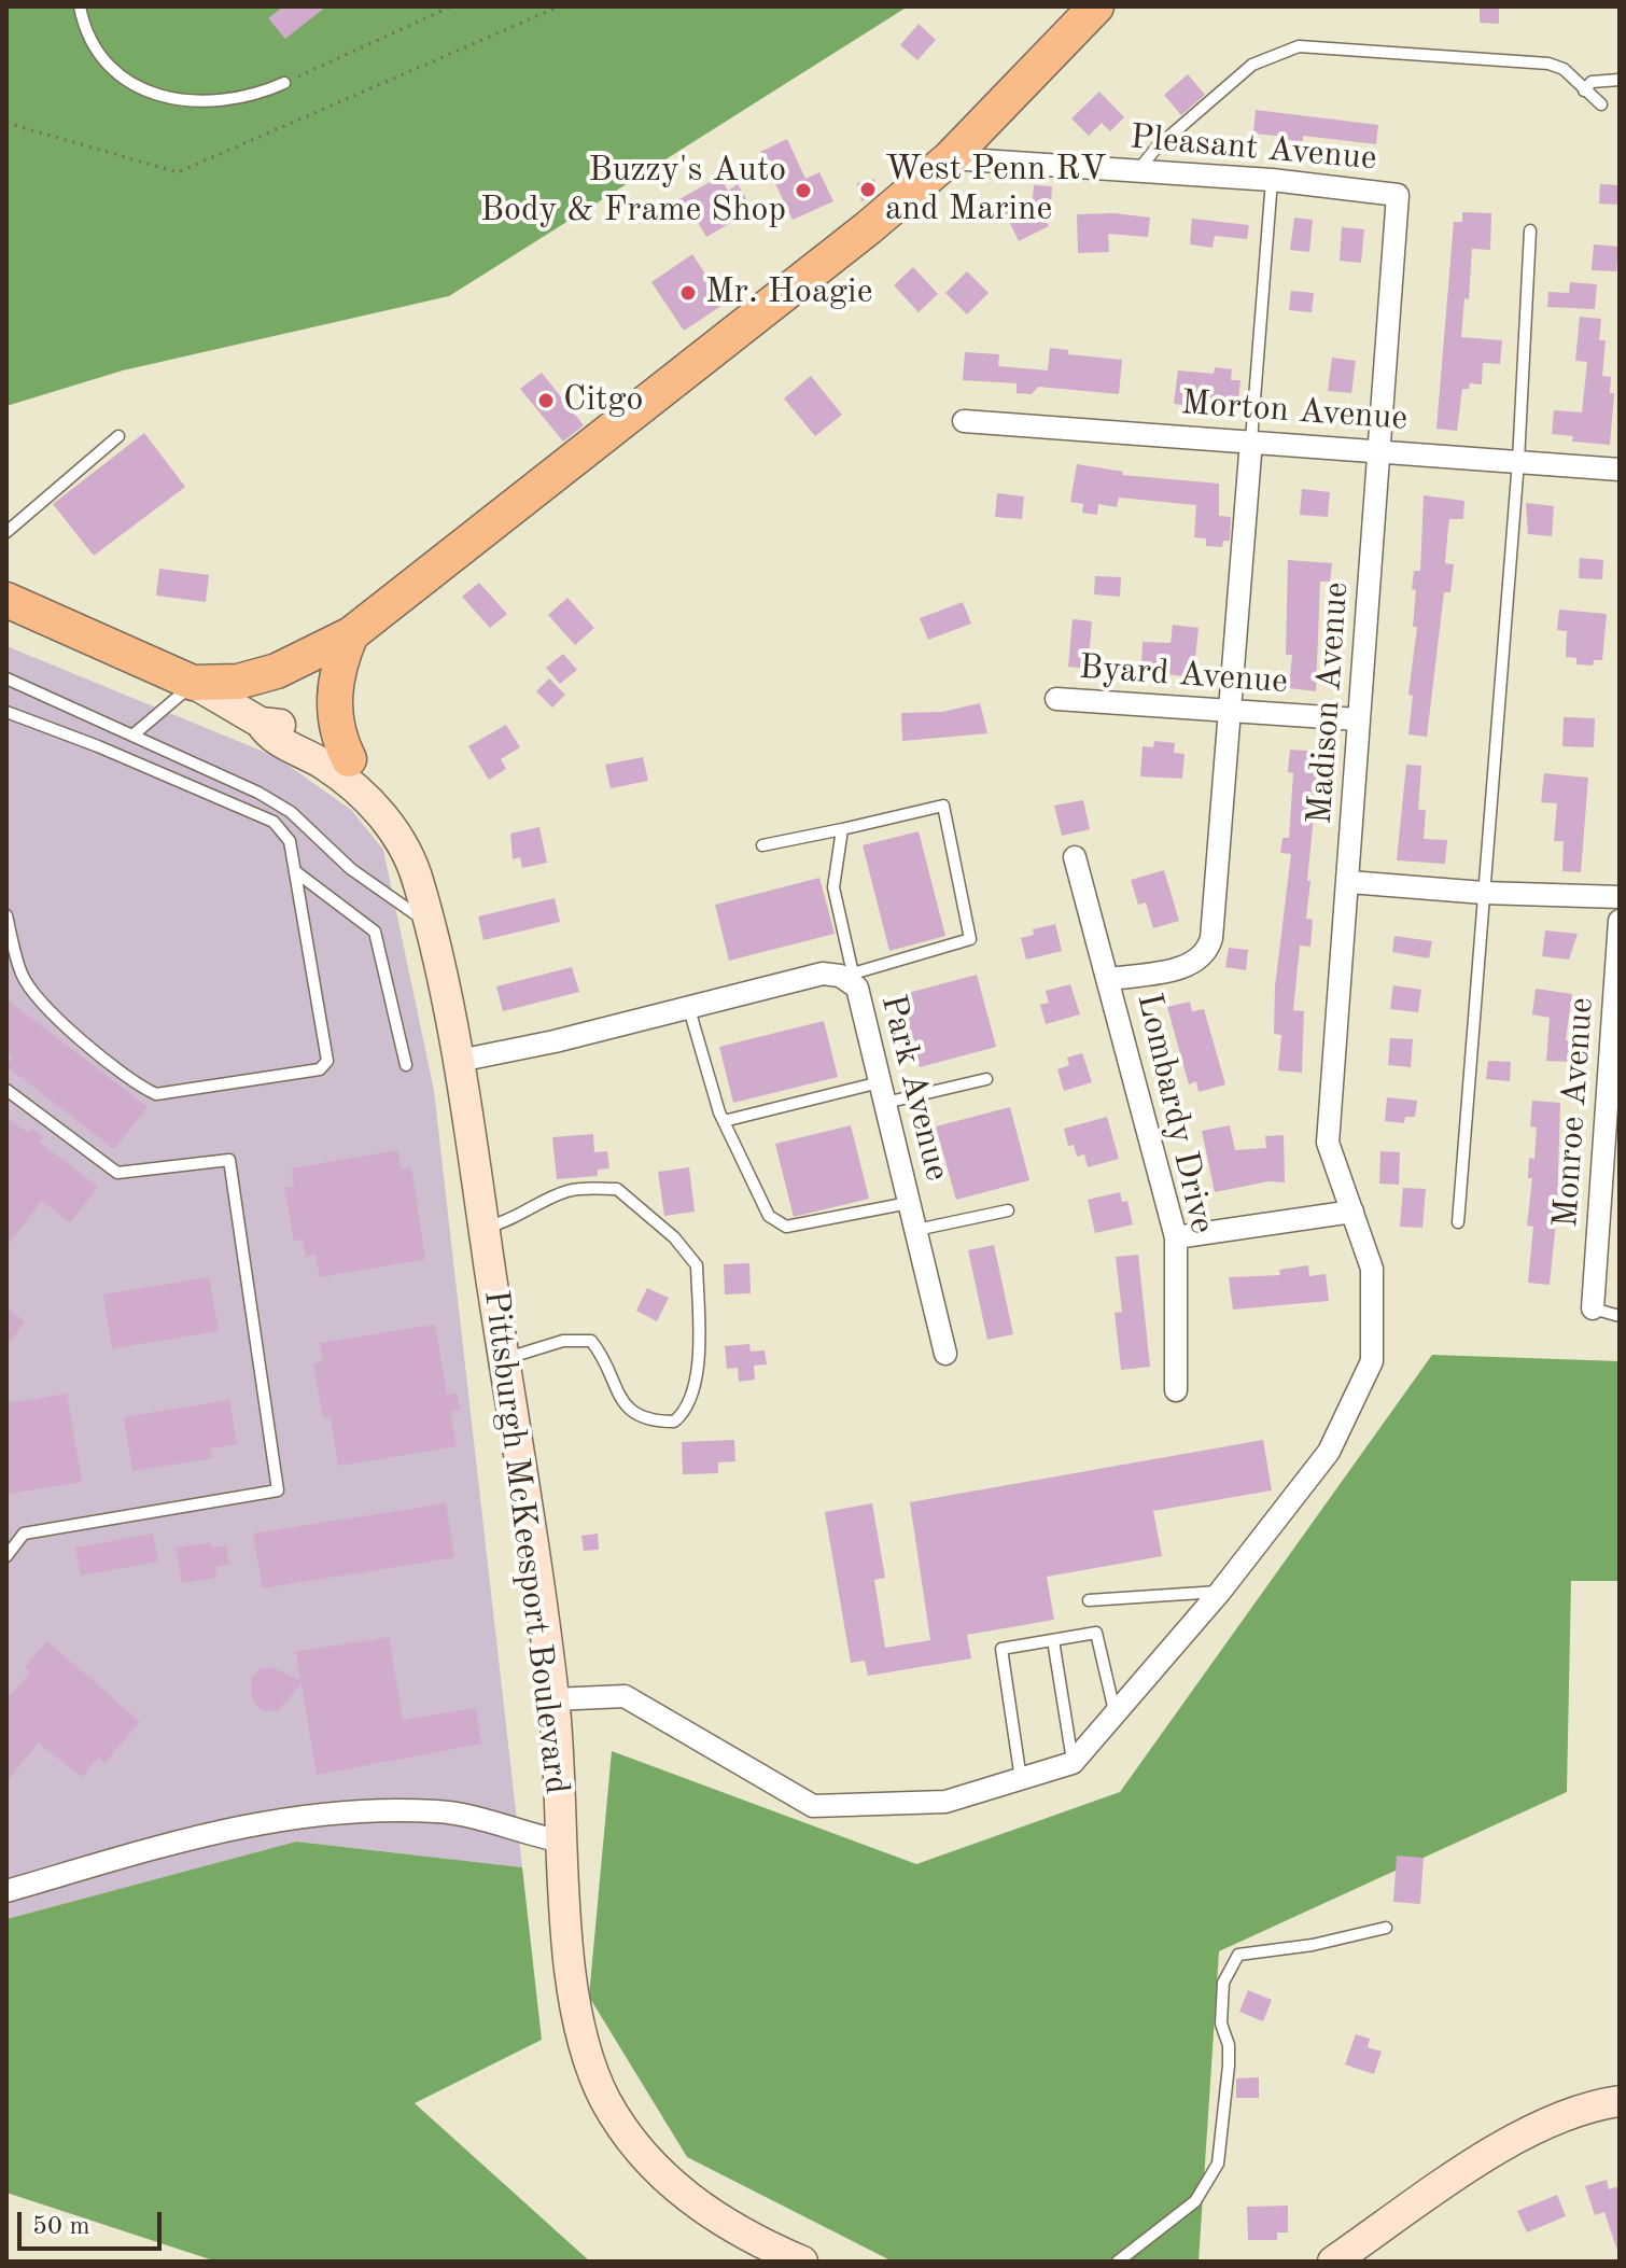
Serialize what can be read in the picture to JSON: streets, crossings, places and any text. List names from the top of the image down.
{
  "streets": {
    "main road": ["Pittsburgh McKeesport Boulevard"],
    "street": [
      "Pleasant Avenue",
      "Morton Avenue",
      "Byard Avenue",
      "Madison Avenue",
      "Park Avenue",
      "Monroe Avenue",
      "Lombardy Drive"
    ]
  },
  "crossings": [
    ["Pleasant Avenue", "Madison Avenue"],
    ["Morton Avenue", "Madison Avenue"],
    ["Byard Avenue", "Madison Avenue"],
    ["Park Avenue", "Pittsburgh McKeesport Boulevard"]
  ],
  "places": [
    "West Penn RV and Marine",
    "Buzzy's Auto Body & Frame Shop",
    "Mr. Hoagie",
    "Citgo"
  ],
  "scale_bar": "50 m"
}
